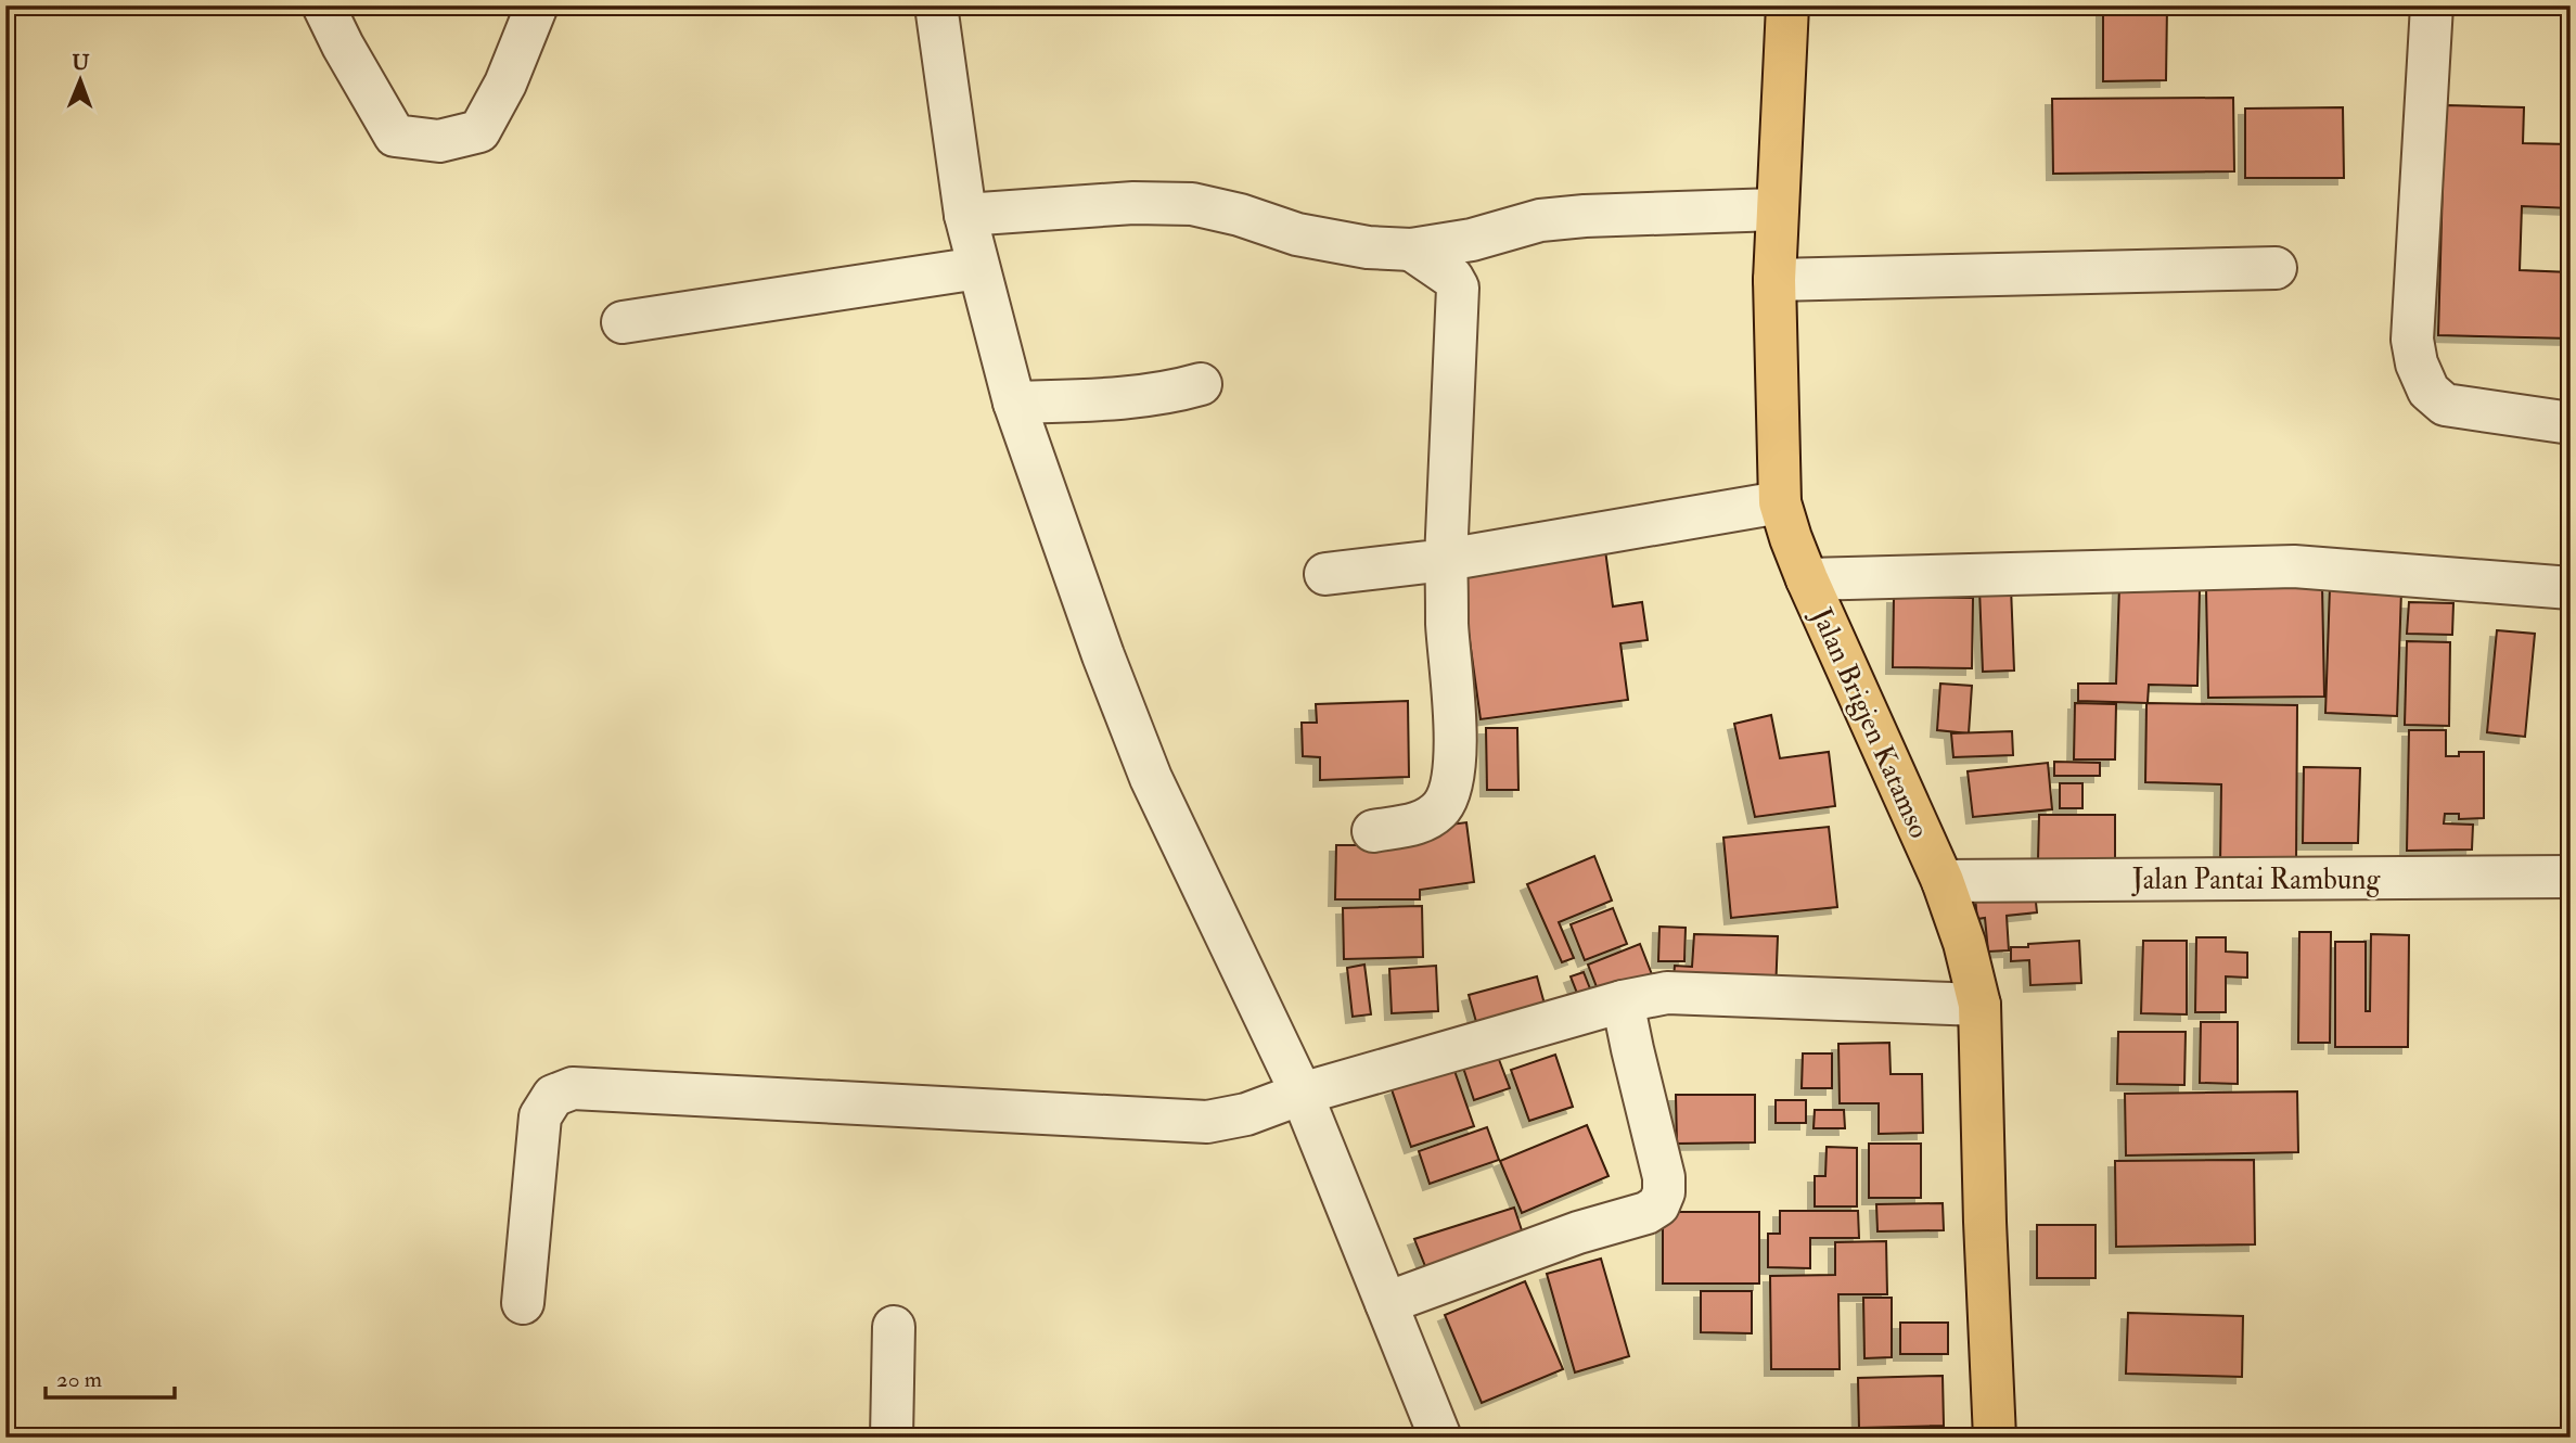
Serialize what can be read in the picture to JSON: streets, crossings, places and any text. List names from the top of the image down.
{
  "streets": {
    "main road": ["Jalan Brigjen Katamso"],
    "street": ["Jalan Pantai Rambung"]
  },
  "crossings": [
    ["Jalan Brigjen Katamso", "Jalan Pantai Rambung"]
  ],
  "scale_bar": "20 m",
  "north": "top"
}
